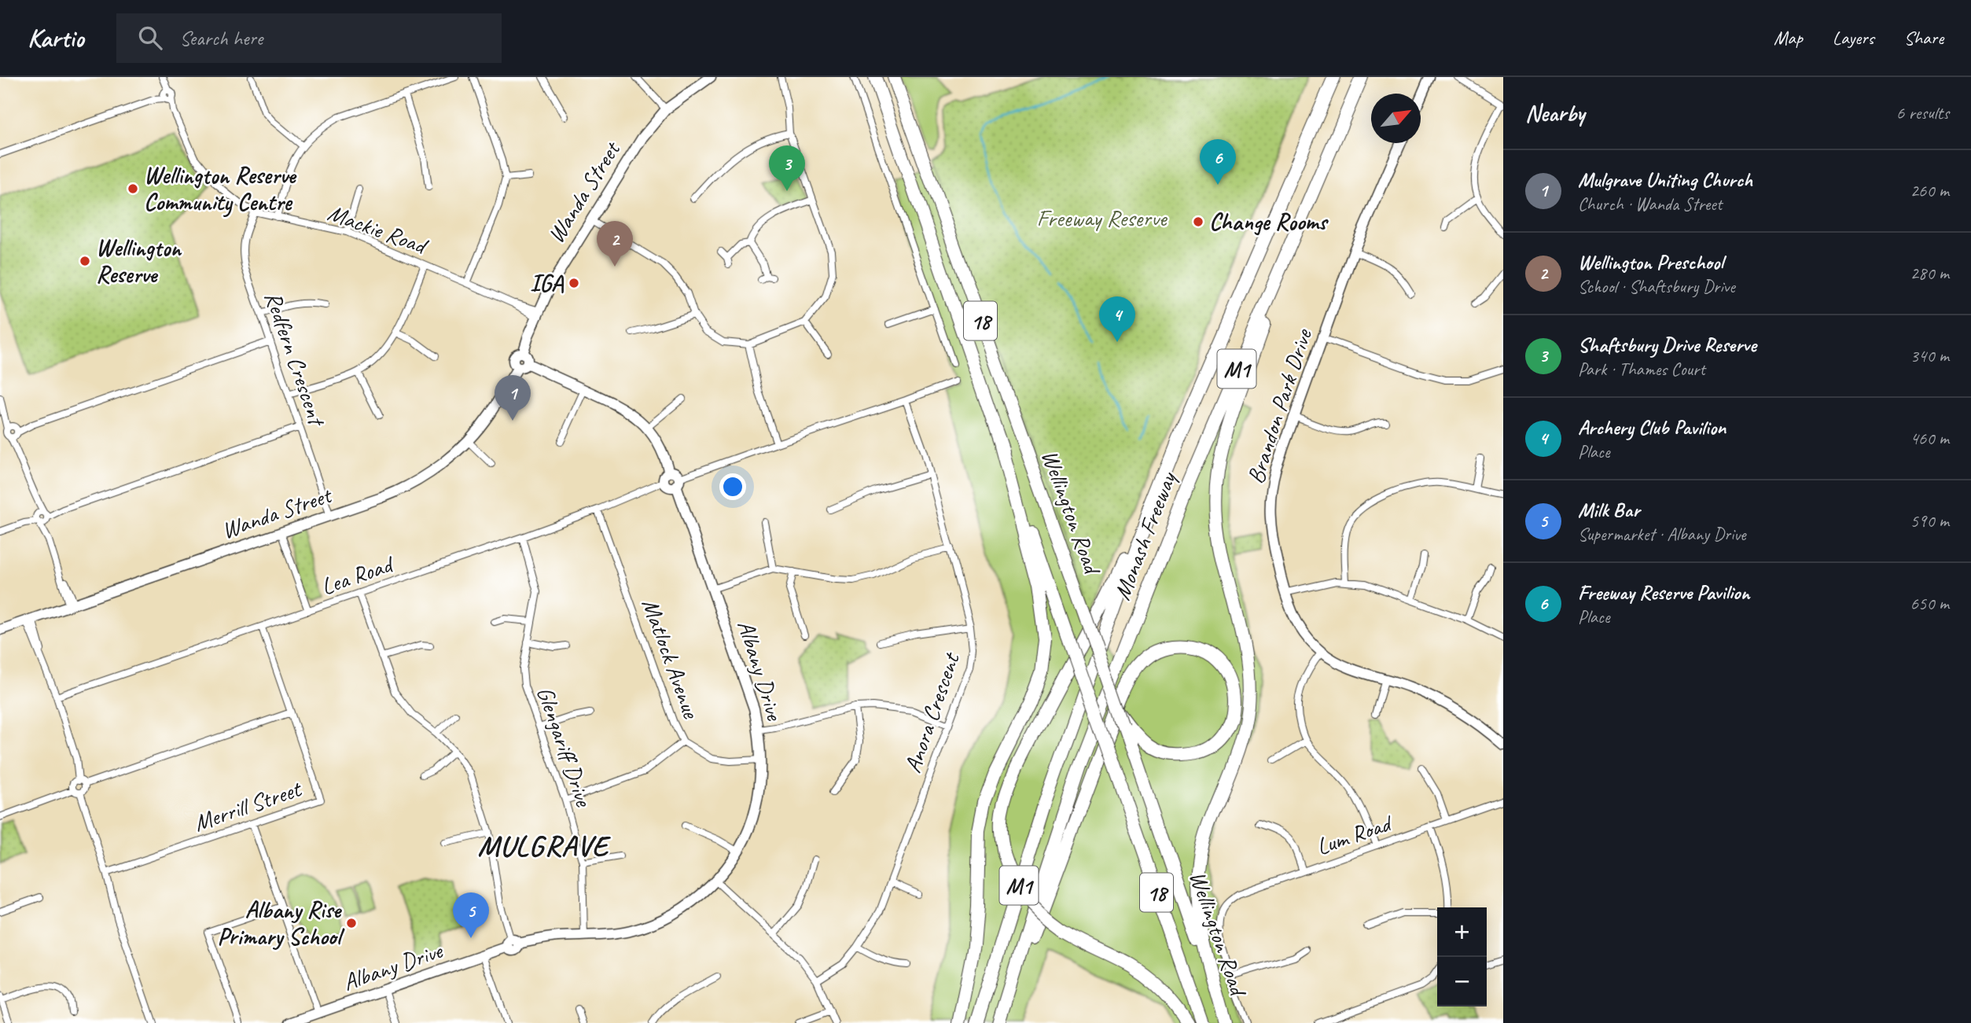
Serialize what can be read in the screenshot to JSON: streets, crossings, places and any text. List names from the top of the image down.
{
  "streets": {
    "highway": [
      "18",
      "M1",
      "Wellington Road",
      "Monash Freeway"
    ],
    "street": [
      "Wanda Street",
      "Mackie Road",
      "Redfern Crescent",
      "Brandon Park Drive",
      "Lea Road",
      "Matlock Avenue",
      "Albany Drive",
      "Anora Crescent",
      "Glengariff Drive",
      "Merrill Street",
      "Lum Road"
    ]
  },
  "crossings": [
    ["Wanda Street", "Mackie Road"],
    ["Wanda Street", "Redfern Crescent"],
    ["Mackie Road", "Redfern Crescent"],
    ["Lea Road", "Matlock Avenue"],
    ["Lea Road", "Glengariff Drive"],
    ["Lea Road", "Merrill Street"],
    ["Matlock Avenue", "Albany Drive"],
    ["Albany Drive", "Glengariff Drive"]
  ],
  "districts": ["MULGRAVE"],
  "parks": ["Freeway Reserve"],
  "places": [
    "Wellington Reserve Community Centre",
    "Change Rooms",
    "Wellington Reserve",
    "IGA",
    "Albany Rise Primary School"
  ],
  "north": "top right",
  "page": {
    "header": "Kartio",
    "search": "Search here",
    "nav": ["Map", "Layers", "Share"],
    "heading": ["Nearby", "6 results"],
    "pins": [
      "6",
      "3",
      "2",
      "4",
      "1",
      "5"
    ],
    "list": [
      {
        "mark": "1",
        "name": "Mulgrave Uniting Church",
        "note": "Church · Wanda Street",
        "value": "260 m"
      },
      {
        "mark": "2",
        "name": "Wellington Preschool",
        "note": "School · Shaftsbury Drive",
        "value": "280 m"
      },
      {
        "mark": "3",
        "name": "Shaftsbury Drive Reserve",
        "note": "Park · Thames Court",
        "value": "340 m"
      },
      {
        "mark": "4",
        "name": "Archery Club Pavilion",
        "note": "Place",
        "value": "460 m"
      },
      {
        "mark": "5",
        "name": "Milk Bar",
        "note": "Supermarket · Albany Drive",
        "value": "590 m"
      },
      {
        "mark": "6",
        "name": "Freeway Reserve Pavilion",
        "note": "Place",
        "value": "650 m"
      }
    ],
    "map_buttons": ["+", "−"]
  }
}
